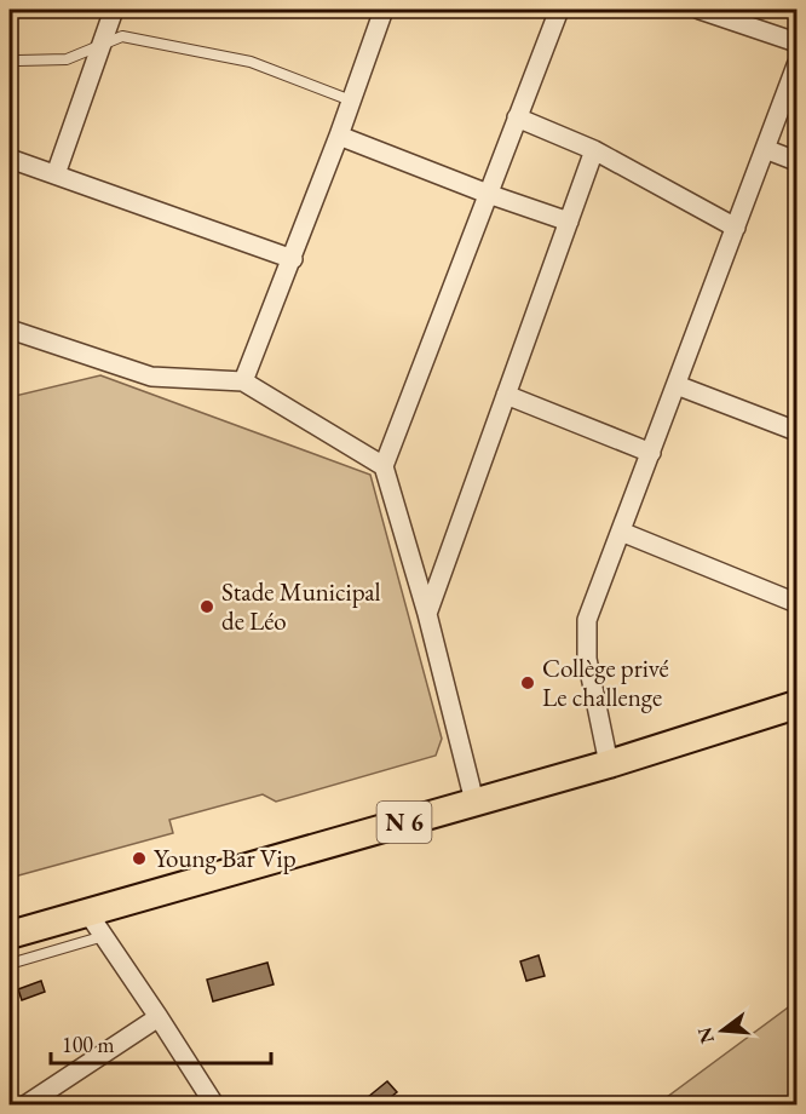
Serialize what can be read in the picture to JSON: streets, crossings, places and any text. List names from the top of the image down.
{
  "streets": {
    "main road": ["N 6"]
  },
  "places": ["Stade Municipal de Léo", "Collège privé Le challenge", "Young Bar Vip"],
  "scale_bar": "100 m",
  "north": "left"
}
